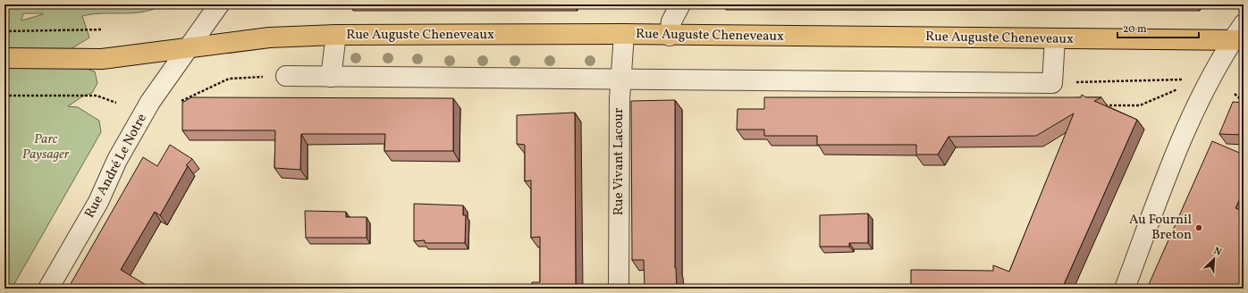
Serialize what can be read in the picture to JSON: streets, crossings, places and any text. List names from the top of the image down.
{
  "streets": {
    "main road": ["Rue Auguste Cheneveaux"],
    "street": ["Rue Vivant Lacour", "Rue André Le Notre"]
  },
  "crossings": [
    ["Rue Auguste Cheneveaux", "Rue Vivant Lacour"],
    ["Rue Auguste Cheneveaux", "Rue André Le Notre"]
  ],
  "parks": ["Parc Paysager"],
  "places": ["Au Fournil Breton"],
  "scale_bar": "20 m",
  "north": "top right"
}
